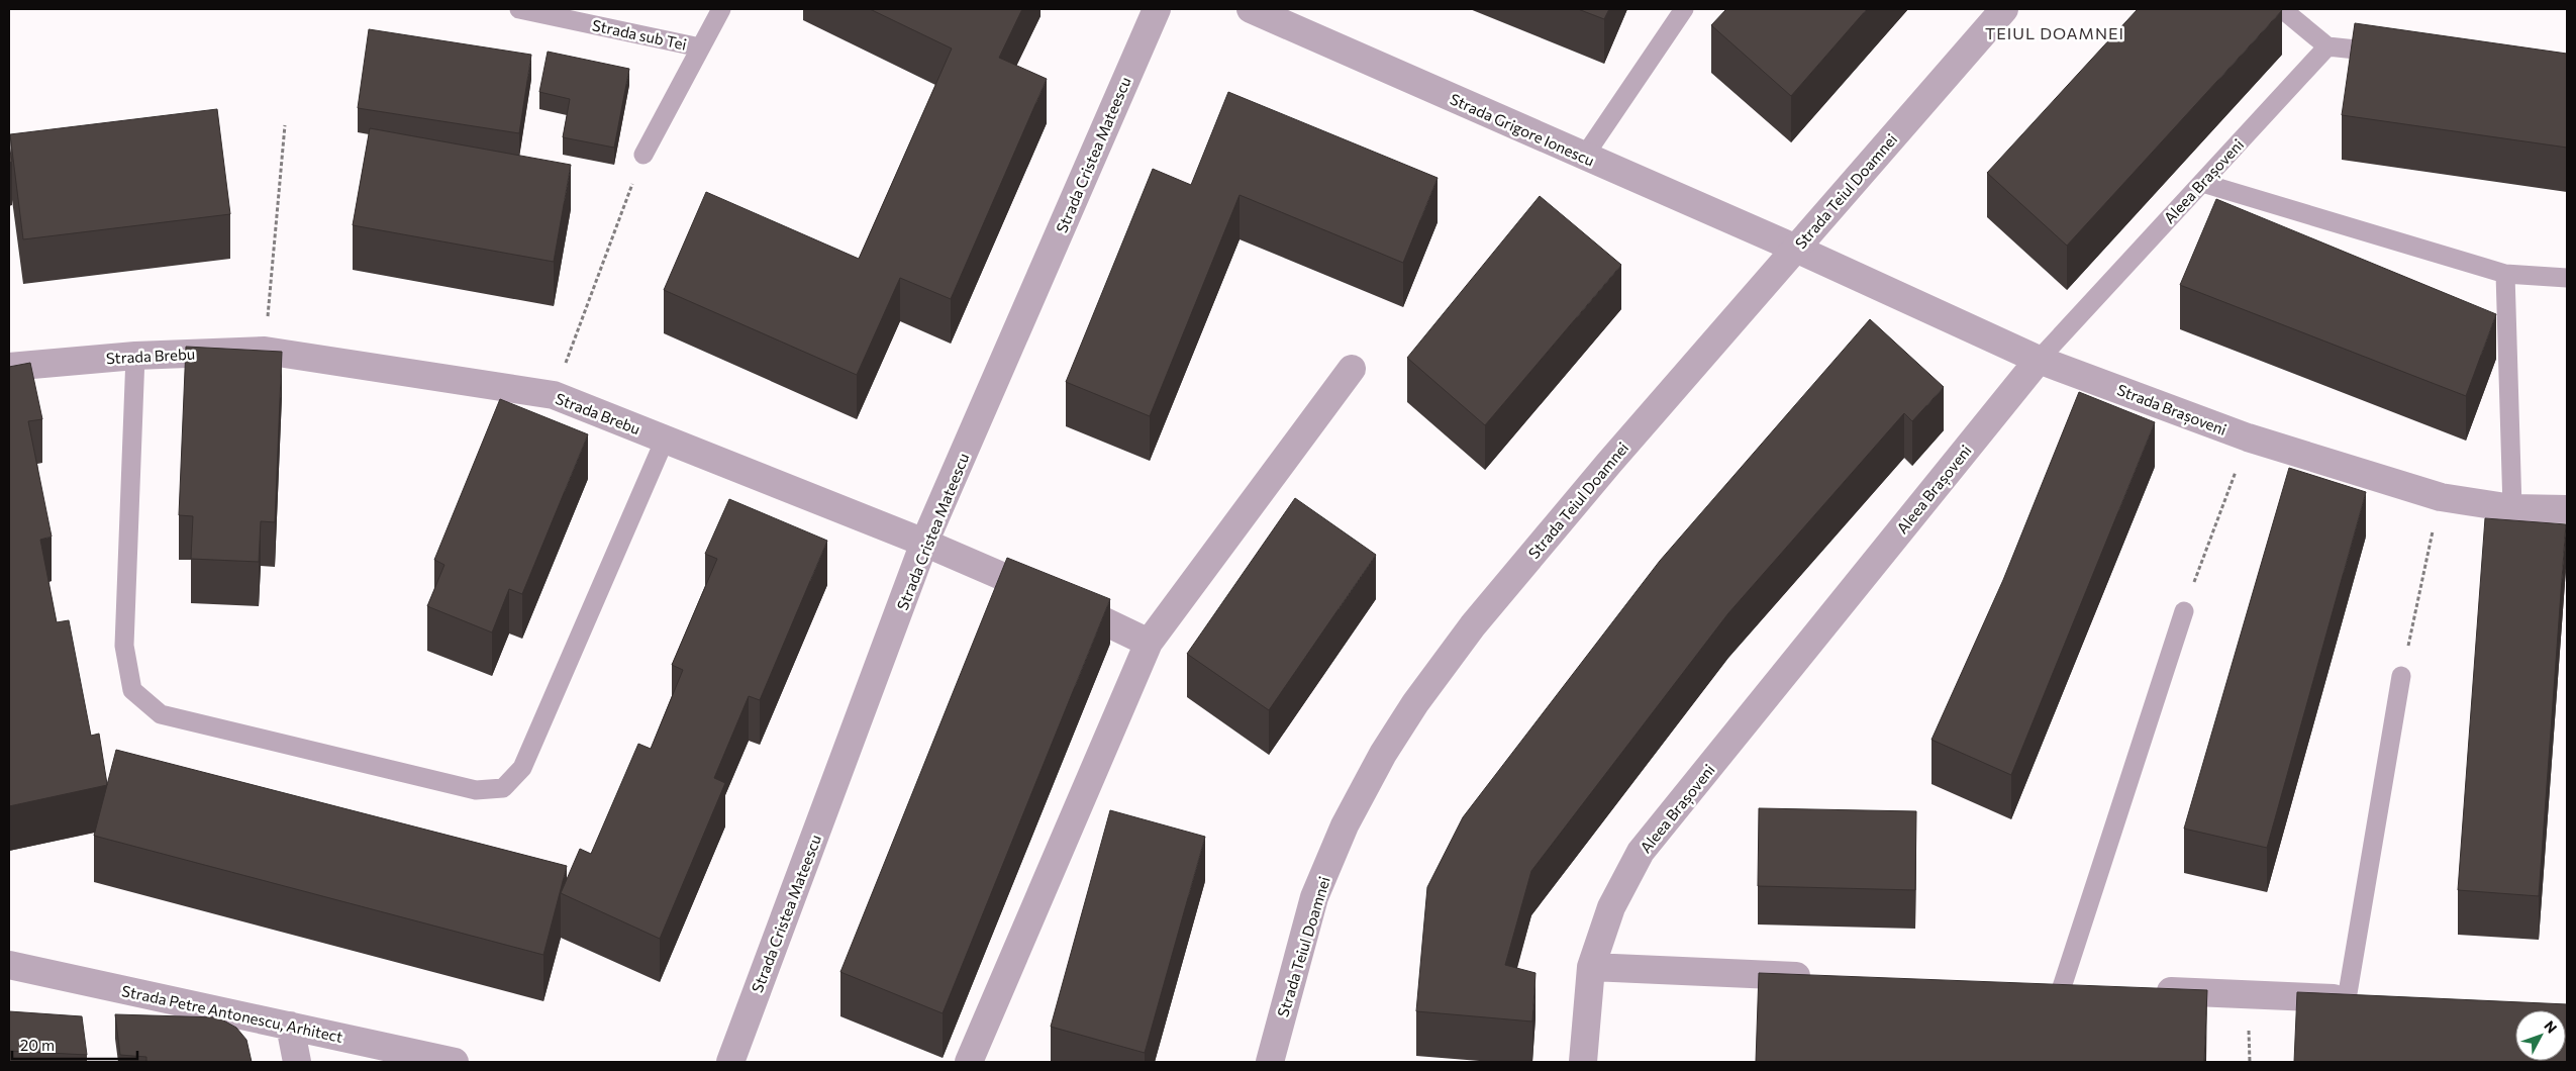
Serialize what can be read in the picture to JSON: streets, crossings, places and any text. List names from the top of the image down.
{
  "streets": {
    "street": [
      "Strada Grigore Ionescu",
      "Strada Cristea Mateescu",
      "Aleea Brașoveni",
      "Strada Teiul Doamnei",
      "Strada Brebu",
      "Strada Brașoveni",
      "Strada Petre Antonescu, Arhitect"
    ],
    "lane": ["Strada sub Tei"]
  },
  "crossings": [
    ["Strada Grigore Ionescu", "Strada Teiul Doamnei"],
    ["Strada Grigore Ionescu", "Strada Brașoveni"],
    ["Strada Cristea Mateescu", "Strada Brebu"],
    ["Aleea Brașoveni", "Strada Brașoveni"],
    ["Strada Teiul Doamnei", "Strada Brașoveni"]
  ],
  "districts": ["TEIUL DOAMNEI"],
  "scale_bar": "20 m",
  "north": "top right"
}
